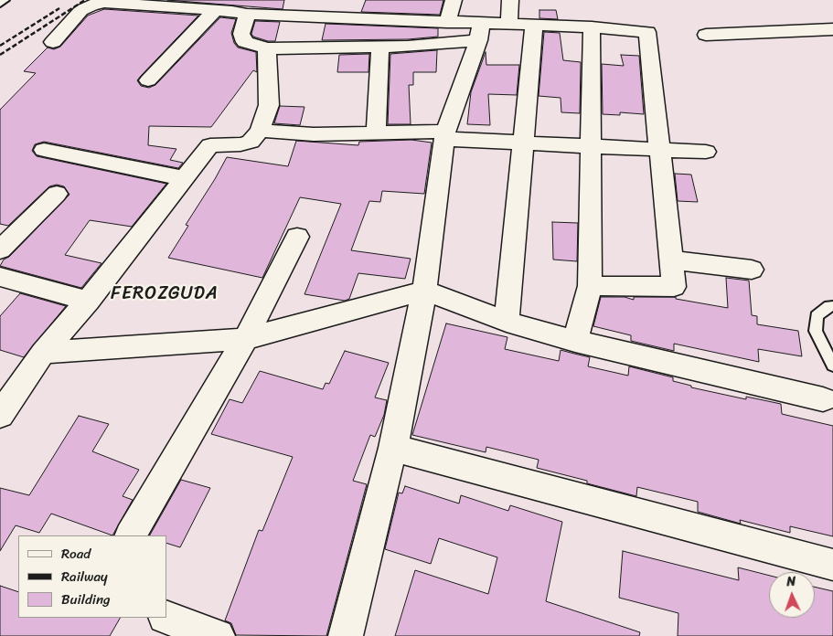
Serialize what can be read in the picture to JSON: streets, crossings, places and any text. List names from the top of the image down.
{
  "districts": ["FEROZGUDA"],
  "legend": ["Road", "Railway", "Building"],
  "north": "top"
}
